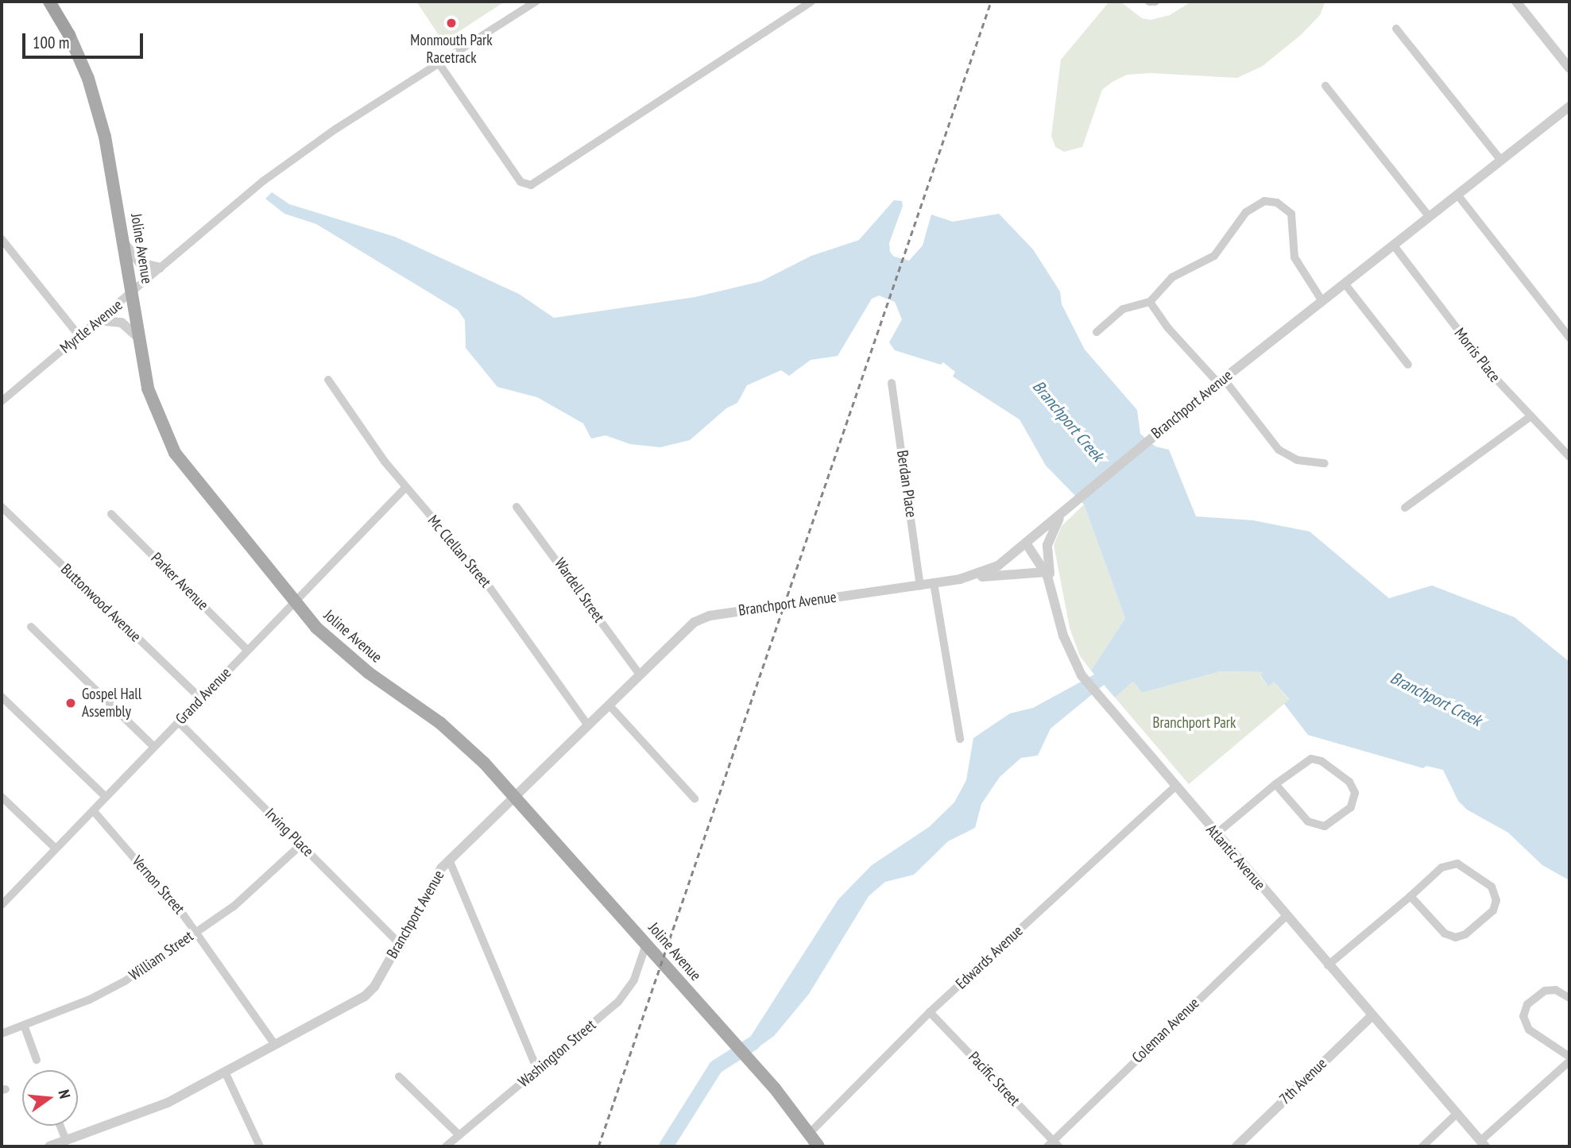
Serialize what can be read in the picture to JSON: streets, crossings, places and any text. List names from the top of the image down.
{
  "streets": {
    "main road": ["Joline Avenue"],
    "street": [
      "Myrtle Avenue",
      "Morris Place",
      "Branchport Avenue",
      "Berdan Place",
      "Mc Clellan Street",
      "Parker Avenue",
      "Wardell Street",
      "Buttonwood Avenue",
      "Grand Avenue",
      "Irving Place",
      "Atlantic Avenue",
      "Vernon Street",
      "William Street",
      "Edwards Avenue",
      "Coleman Avenue",
      "Washington Street",
      "Pacific Street",
      "7th Avenue"
    ]
  },
  "crossings": [
    ["Joline Avenue", "Myrtle Avenue"],
    ["Joline Avenue", "Branchport Avenue"],
    ["Joline Avenue", "Grand Avenue"],
    ["Joline Avenue", "Edwards Avenue"],
    ["Joline Avenue", "Washington Street"],
    ["Morris Place", "Branchport Avenue"],
    ["Branchport Avenue", "Berdan Place"],
    ["Branchport Avenue", "Mc Clellan Street"],
    ["Branchport Avenue", "Wardell Street"],
    ["Branchport Avenue", "Irving Place"],
    ["Branchport Avenue", "Atlantic Avenue"],
    ["Branchport Avenue", "Vernon Street"],
    ["Mc Clellan Street", "Grand Avenue"],
    ["Parker Avenue", "Grand Avenue"],
    ["Buttonwood Avenue", "Grand Avenue"],
    ["Grand Avenue", "Irving Place"],
    ["Grand Avenue", "Vernon Street"],
    ["Irving Place", "William Street"],
    ["Atlantic Avenue", "Edwards Avenue"],
    ["Atlantic Avenue", "Coleman Avenue"],
    ["Atlantic Avenue", "7th Avenue"],
    ["Vernon Street", "William Street"],
    ["Edwards Avenue", "Pacific Street"],
    ["Coleman Avenue", "Pacific Street"]
  ],
  "water": ["Branchport Creek"],
  "parks": ["Branchport Park"],
  "places": ["Monmouth Park Racetrack", "Gospel Hall Assembly"],
  "scale_bar": "100 m",
  "north": "right"
}
